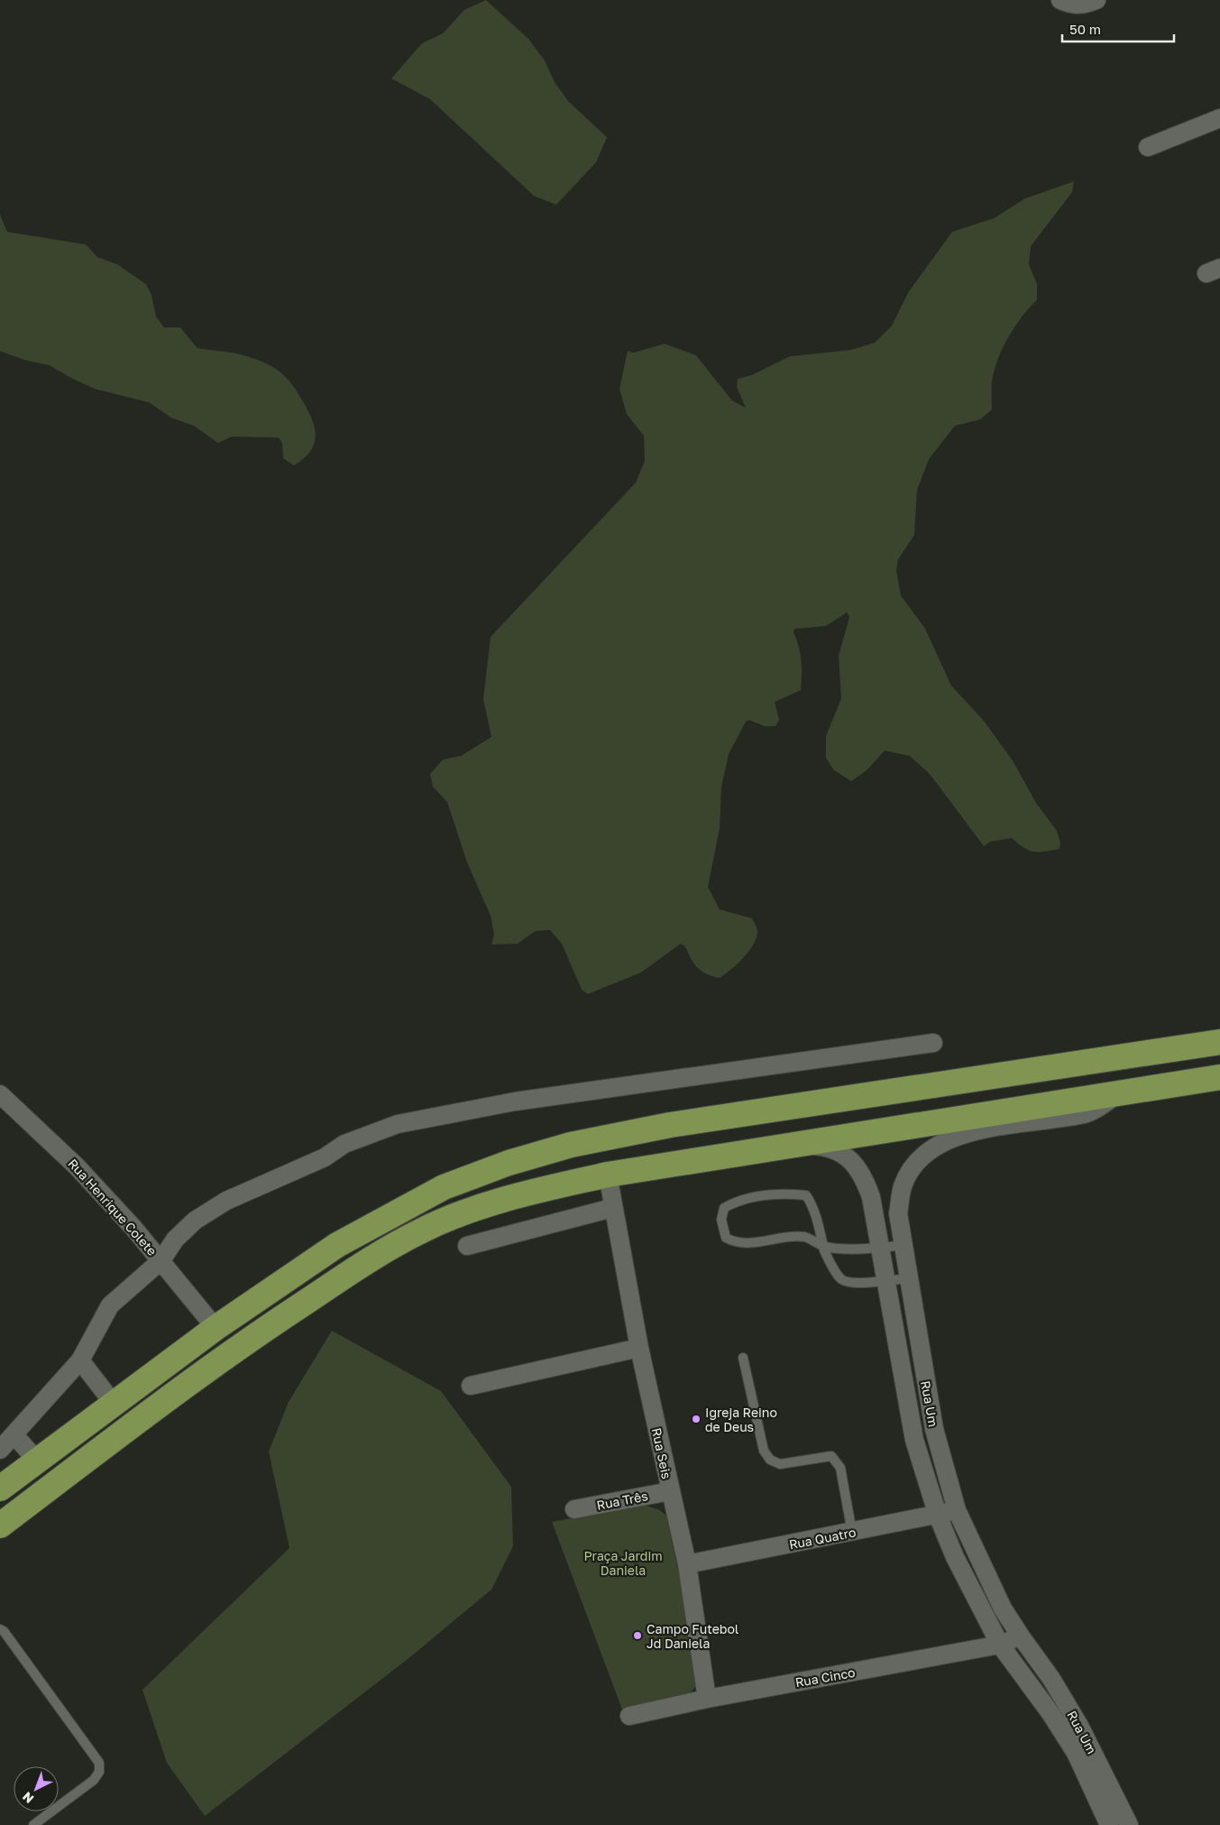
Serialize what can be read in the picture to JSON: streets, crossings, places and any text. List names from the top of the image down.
{
  "streets": {
    "street": [
      "Rua Henrique Colete",
      "Rua Um",
      "Rua Seis",
      "Rua Três",
      "Rua Quatro",
      "Rua Cinco"
    ]
  },
  "crossings": [
    ["Rua Um", "Rua Quatro"],
    ["Rua Um", "Rua Cinco"],
    ["Rua Seis", "Rua Três"],
    ["Rua Seis", "Rua Quatro"],
    ["Rua Seis", "Rua Cinco"]
  ],
  "parks": ["Praça Jardim Daniela"],
  "places": ["Igreja Reino de Deus", "Campo Futebol Jd Daniela"],
  "scale_bar": "50 m",
  "north": "bottom left"
}
